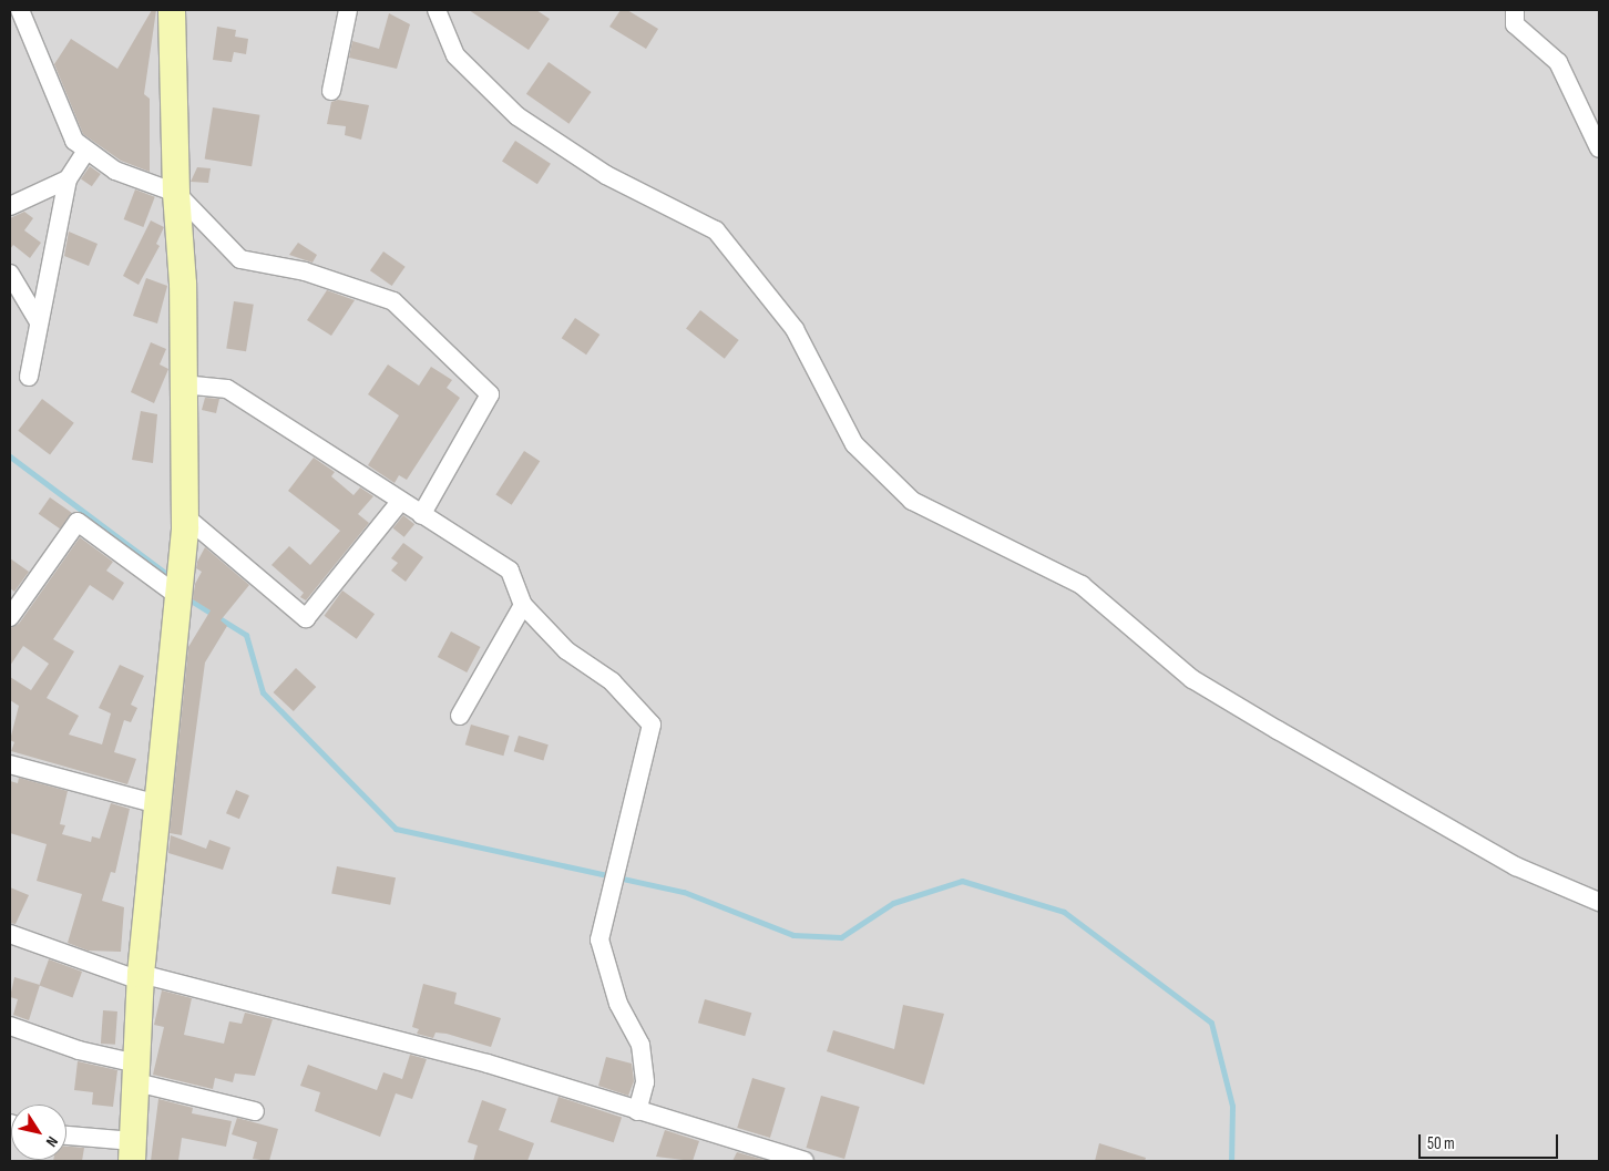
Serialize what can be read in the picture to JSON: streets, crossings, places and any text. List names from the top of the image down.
{
  "scale_bar": "50 m",
  "north": "bottom right"
}
